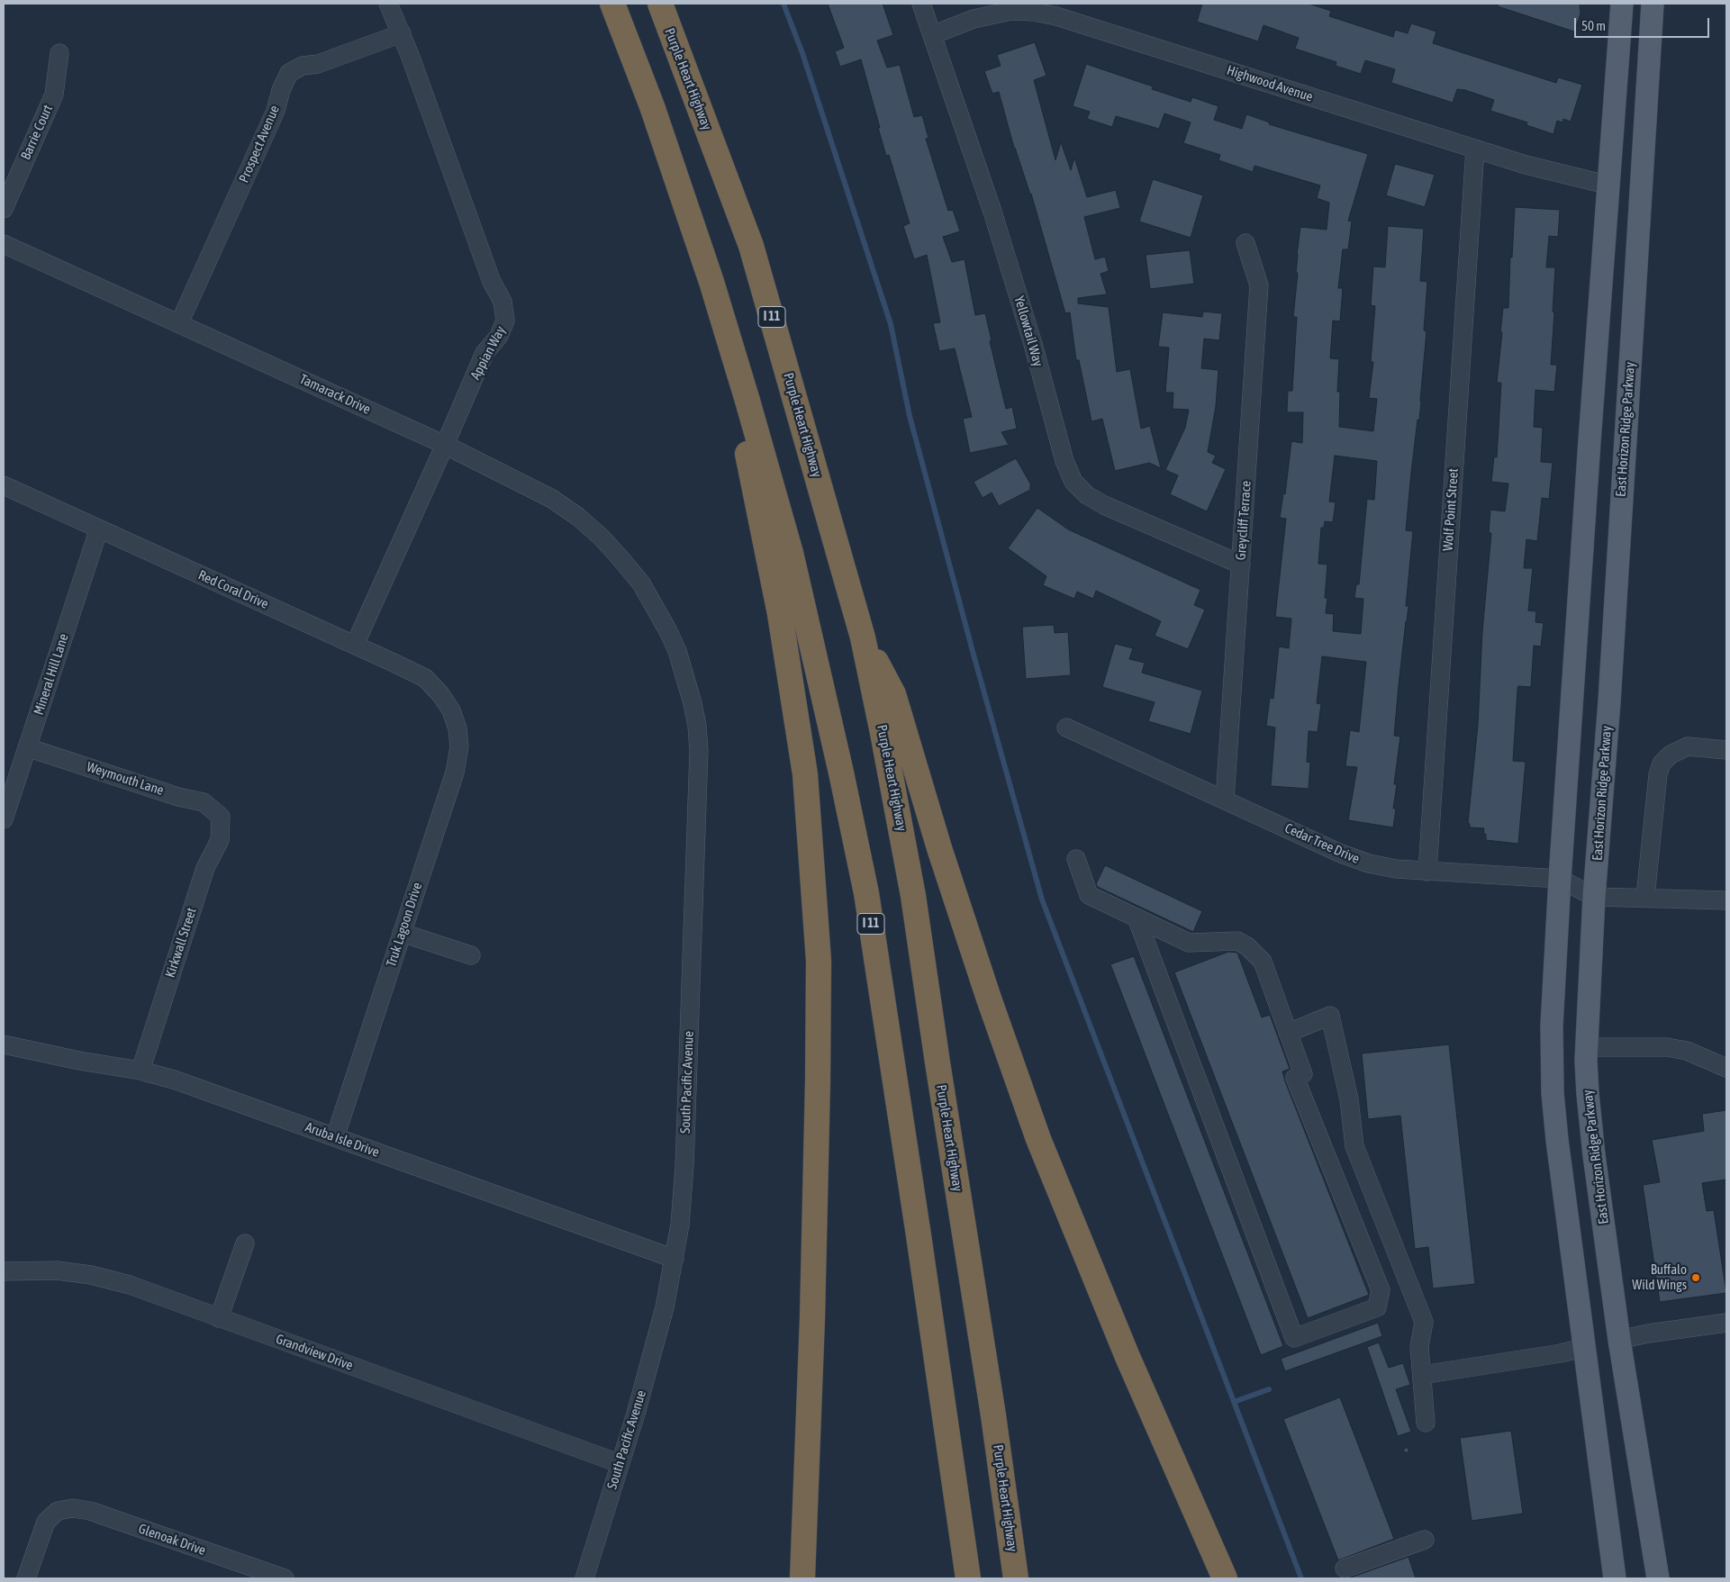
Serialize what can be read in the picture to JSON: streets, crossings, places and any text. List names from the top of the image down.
{
  "streets": {
    "highway": ["Purple Heart Highway", "I 11"],
    "main road": ["East Horizon Ridge Parkway"],
    "street": [
      "Highwood Avenue",
      "Barrie Court",
      "Prospect Avenue",
      "Yellowtail Way",
      "Appian Way",
      "Tamarack Drive",
      "Wolf Point Street",
      "Greycliff Terrace",
      "Red Coral Drive",
      "Mineral Hill Lane",
      "Weymouth Lane",
      "Cedar Tree Drive",
      "Truk Lagoon Drive",
      "Kirkwall Street",
      "South Pacific Avenue",
      "Aruba Isle Drive",
      "Grandview Drive",
      "Glenoak Drive"
    ]
  },
  "crossings": [
    ["Highwood Avenue", "Yellowtail Way"],
    ["Highwood Avenue", "Wolf Point Street"],
    ["Prospect Avenue", "Appian Way"],
    ["Prospect Avenue", "Tamarack Drive"],
    ["Yellowtail Way", "Greycliff Terrace"],
    ["Appian Way", "Tamarack Drive"],
    ["Appian Way", "Red Coral Drive"],
    ["Tamarack Drive", "South Pacific Avenue"],
    ["East Horizon Ridge Parkway", "Cedar Tree Drive"],
    ["Wolf Point Street", "Cedar Tree Drive"],
    ["Greycliff Terrace", "Cedar Tree Drive"],
    ["Red Coral Drive", "Mineral Hill Lane"],
    ["Red Coral Drive", "Truk Lagoon Drive"],
    ["Mineral Hill Lane", "Weymouth Lane"],
    ["Weymouth Lane", "Kirkwall Street"],
    ["Truk Lagoon Drive", "Aruba Isle Drive"],
    ["Kirkwall Street", "Aruba Isle Drive"],
    ["South Pacific Avenue", "Aruba Isle Drive"],
    ["South Pacific Avenue", "Grandview Drive"]
  ],
  "places": ["Buffalo Wild Wings"],
  "scale_bar": "50 m"
}
